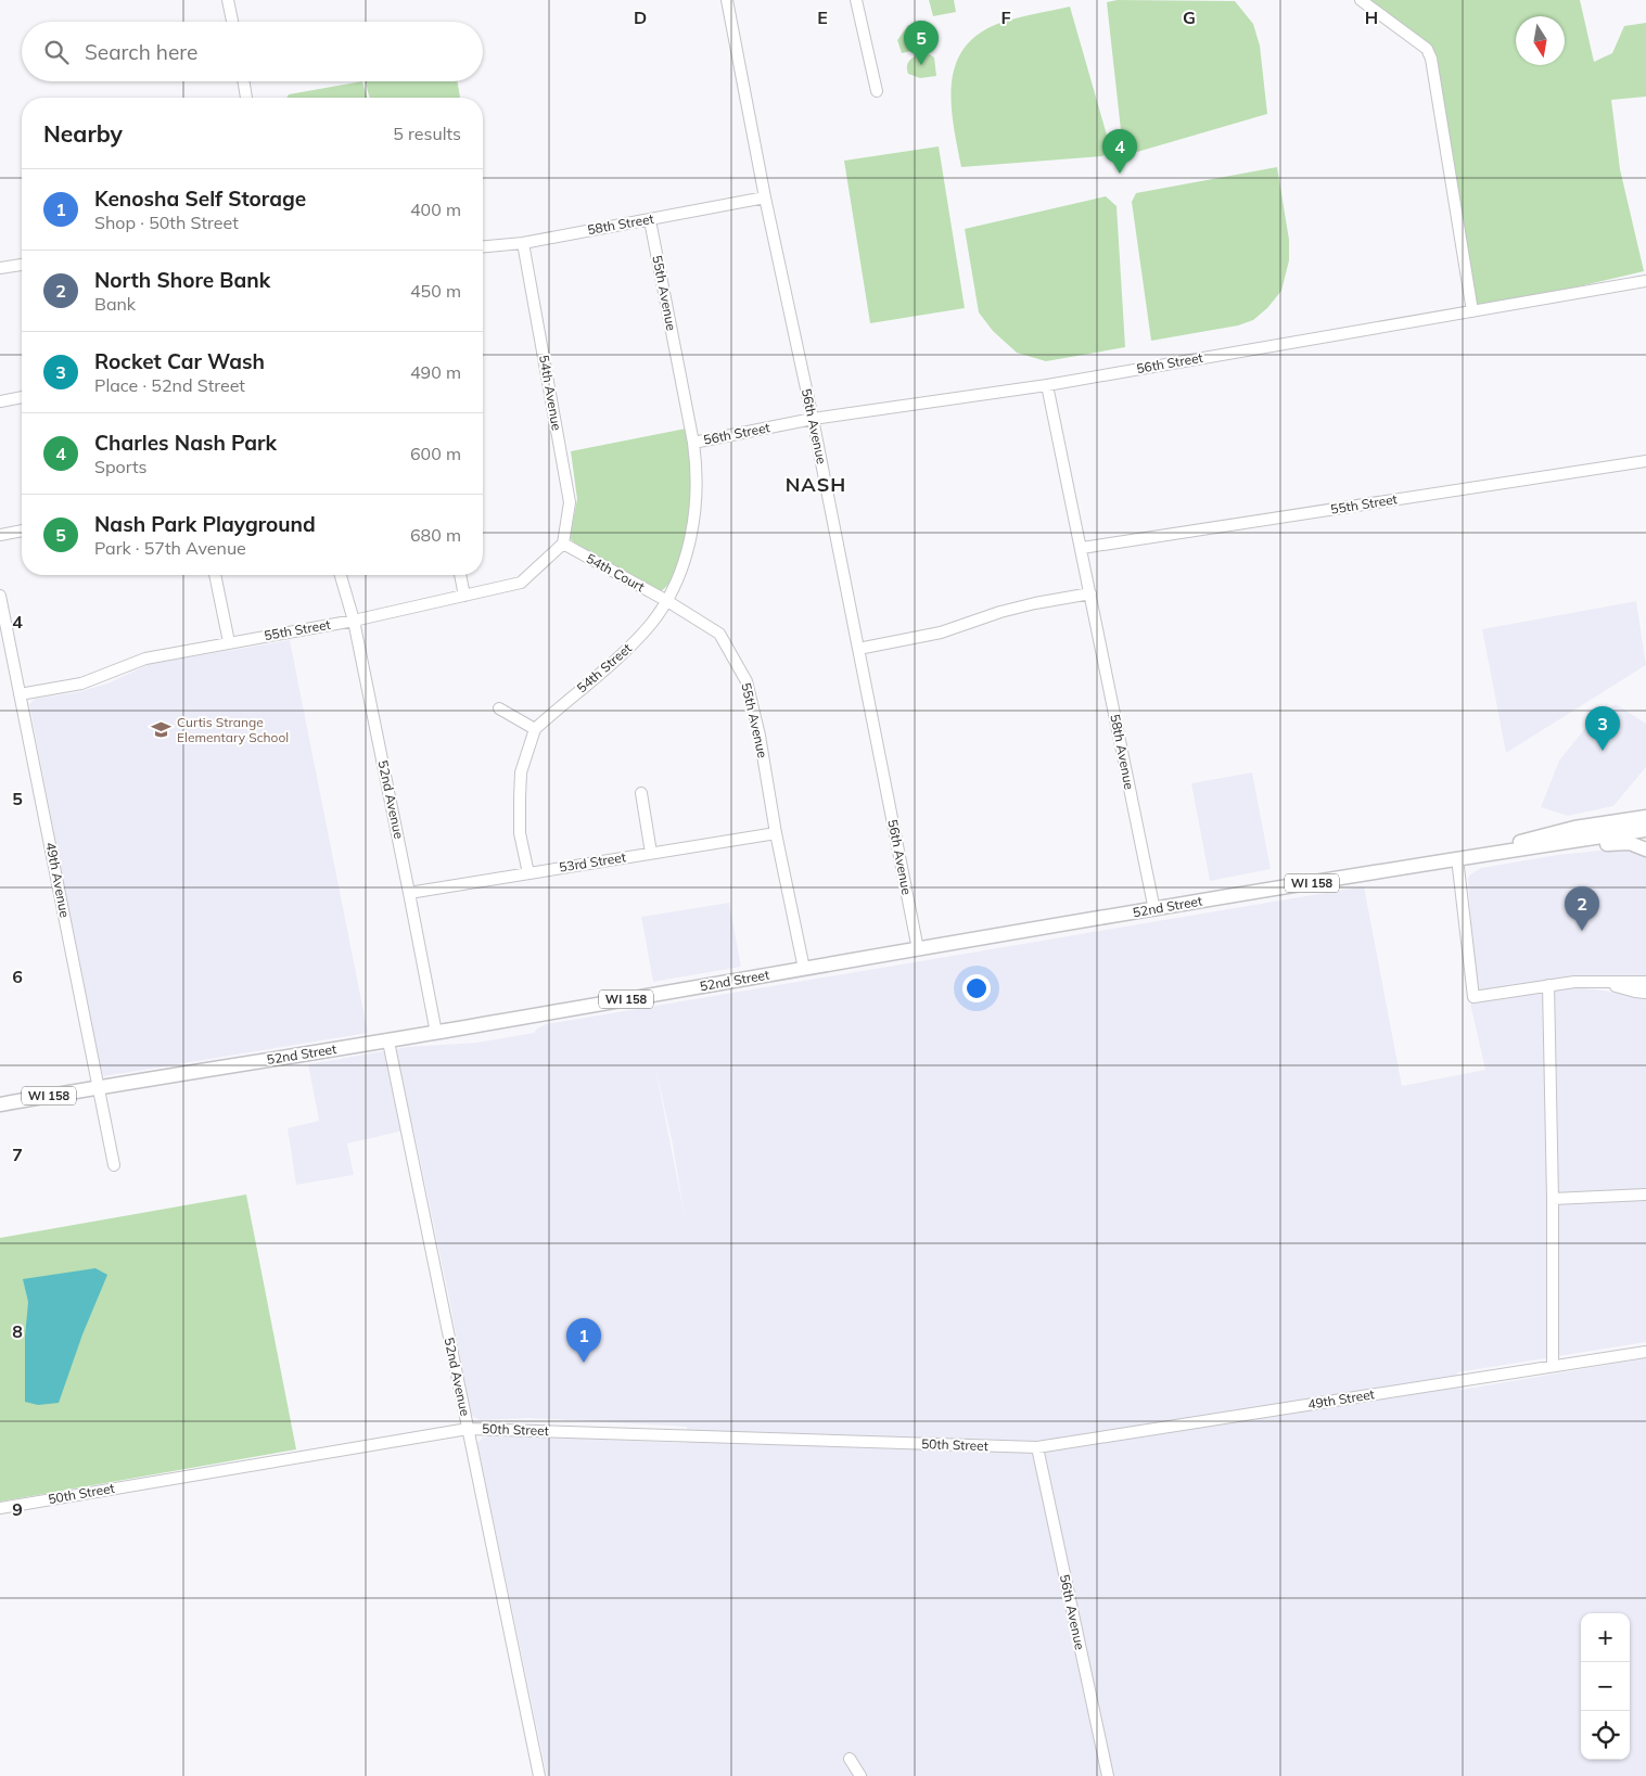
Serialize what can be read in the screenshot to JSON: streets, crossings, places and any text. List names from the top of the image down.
{
  "streets": {
    "main road": ["WI 158", "52nd Street"],
    "street": [
      "58th Street",
      "55th Avenue",
      "56th Street",
      "54th Avenue",
      "56th Avenue",
      "55th Street",
      "54th Court",
      "54th Street",
      "58th Avenue",
      "52nd Avenue",
      "53rd Street",
      "49th Avenue",
      "49th Street",
      "50th Street"
    ]
  },
  "crossings": [
    ["58th Street", "55th Avenue"],
    ["58th Street", "54th Avenue"],
    ["58th Street", "56th Avenue"],
    ["55th Avenue", "56th Street"],
    ["55th Avenue", "54th Court"],
    ["55th Avenue", "54th Street"],
    ["55th Avenue", "53rd Street"],
    ["55th Avenue", "52nd Street"],
    ["56th Street", "56th Avenue"],
    ["56th Street", "58th Avenue"],
    ["54th Avenue", "55th Street"],
    ["54th Avenue", "54th Court"],
    ["56th Avenue", "52nd Street"],
    ["56th Avenue", "49th Street"],
    ["56th Avenue", "50th Street"],
    ["55th Street", "54th Court"],
    ["55th Street", "58th Avenue"],
    ["55th Street", "52nd Avenue"],
    ["55th Street", "49th Avenue"],
    ["54th Court", "54th Street"],
    ["58th Avenue", "52nd Street"],
    ["52nd Avenue", "53rd Street"],
    ["52nd Avenue", "52nd Street"],
    ["52nd Avenue", "50th Street"],
    ["49th Avenue", "52nd Street"],
    ["49th Street", "50th Street"]
  ],
  "districts": ["NASH"],
  "places": {
    "school or university": ["Curtis Strange Elementary School"]
  },
  "north": "bottom",
  "page": {
    "pins": [
      "5",
      "4",
      "3",
      "2",
      "1"
    ],
    "search": "Search here",
    "heading": ["Nearby", "5 results"],
    "list": [
      {
        "mark": "1",
        "name": "Kenosha Self Storage",
        "note": "Shop · 50th Street",
        "value": "400 m"
      },
      {
        "mark": "2",
        "name": "North Shore Bank",
        "note": "Bank",
        "value": "450 m"
      },
      {
        "mark": "3",
        "name": "Rocket Car Wash",
        "note": "Place · 52nd Street",
        "value": "490 m"
      },
      {
        "mark": "4",
        "name": "Charles Nash Park",
        "note": "Sports",
        "value": "600 m"
      },
      {
        "mark": "5",
        "name": "Nash Park Playground",
        "note": "Park · 57th Avenue",
        "value": "680 m"
      }
    ],
    "map_buttons": ["+", "−"]
  },
  "grid": {
    "columns": [
      "D",
      "E",
      "F",
      "G",
      "H"
    ],
    "rows": [
      "4",
      "5",
      "6",
      "7",
      "8",
      "9"
    ]
  }
}
